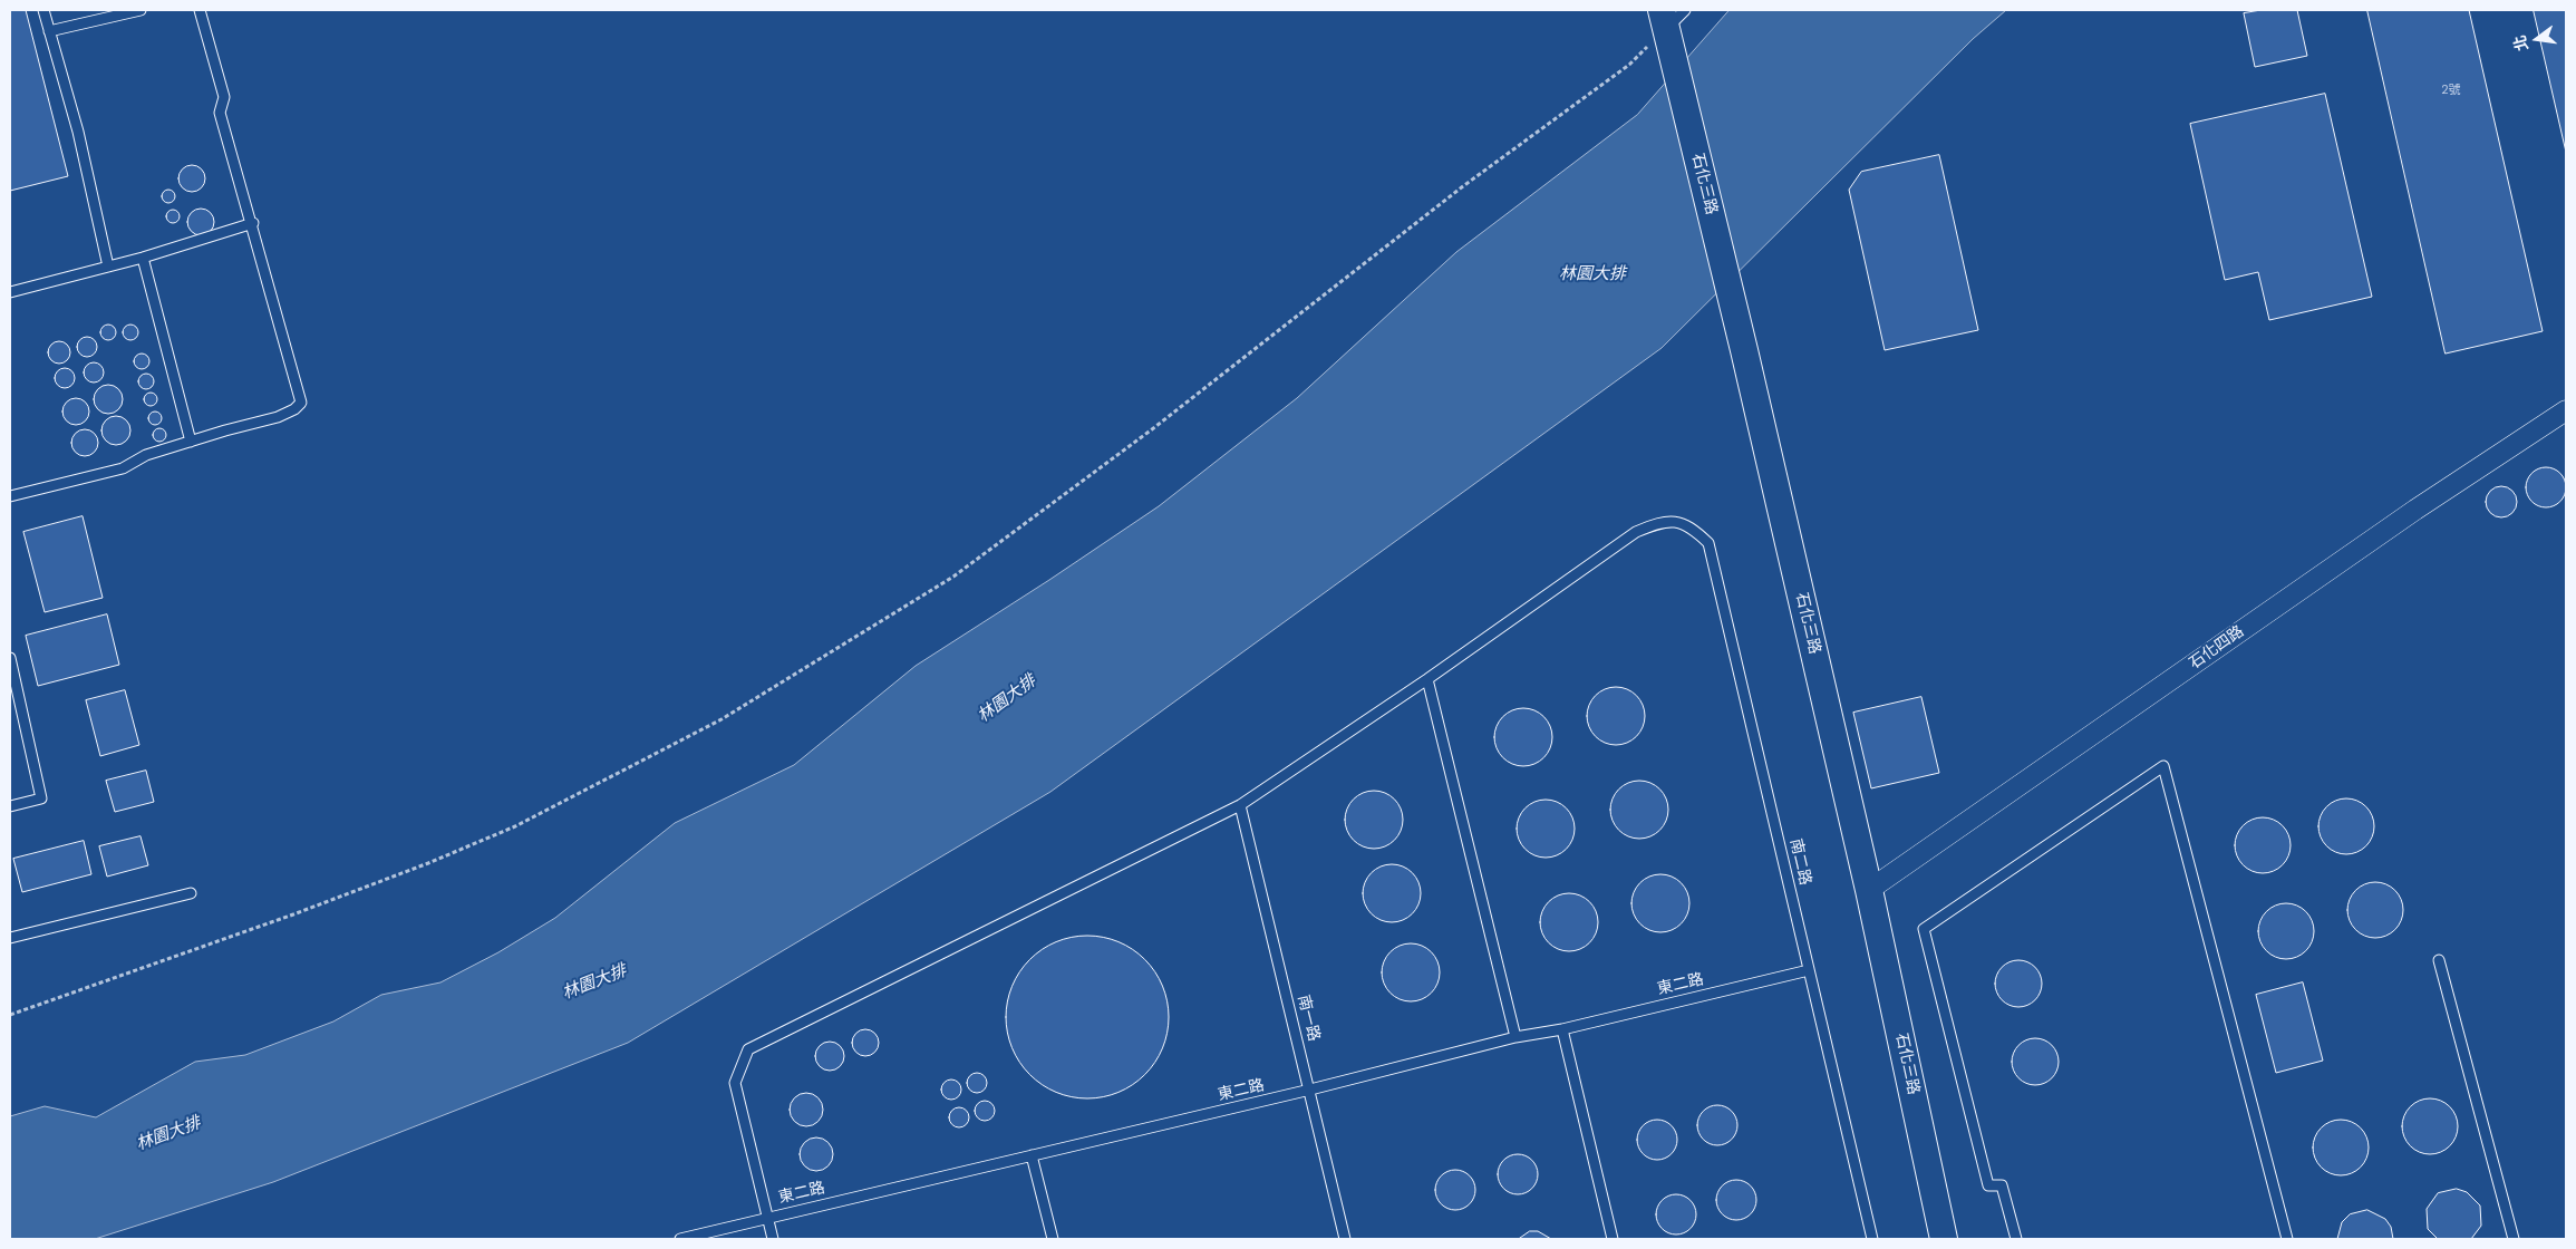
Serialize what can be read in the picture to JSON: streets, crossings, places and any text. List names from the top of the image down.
{
  "streets": {
    "street": ["石化三路", "石化四路"],
    "lane": ["南二路", "東二路", "南一路"]
  },
  "crossings": [
    ["石化三路", "石化四路"],
    ["南二路", "東二路"],
    ["東二路", "南一路"]
  ],
  "water": ["林園大排"],
  "house_numbers": ["2號"],
  "north": "left"
}
